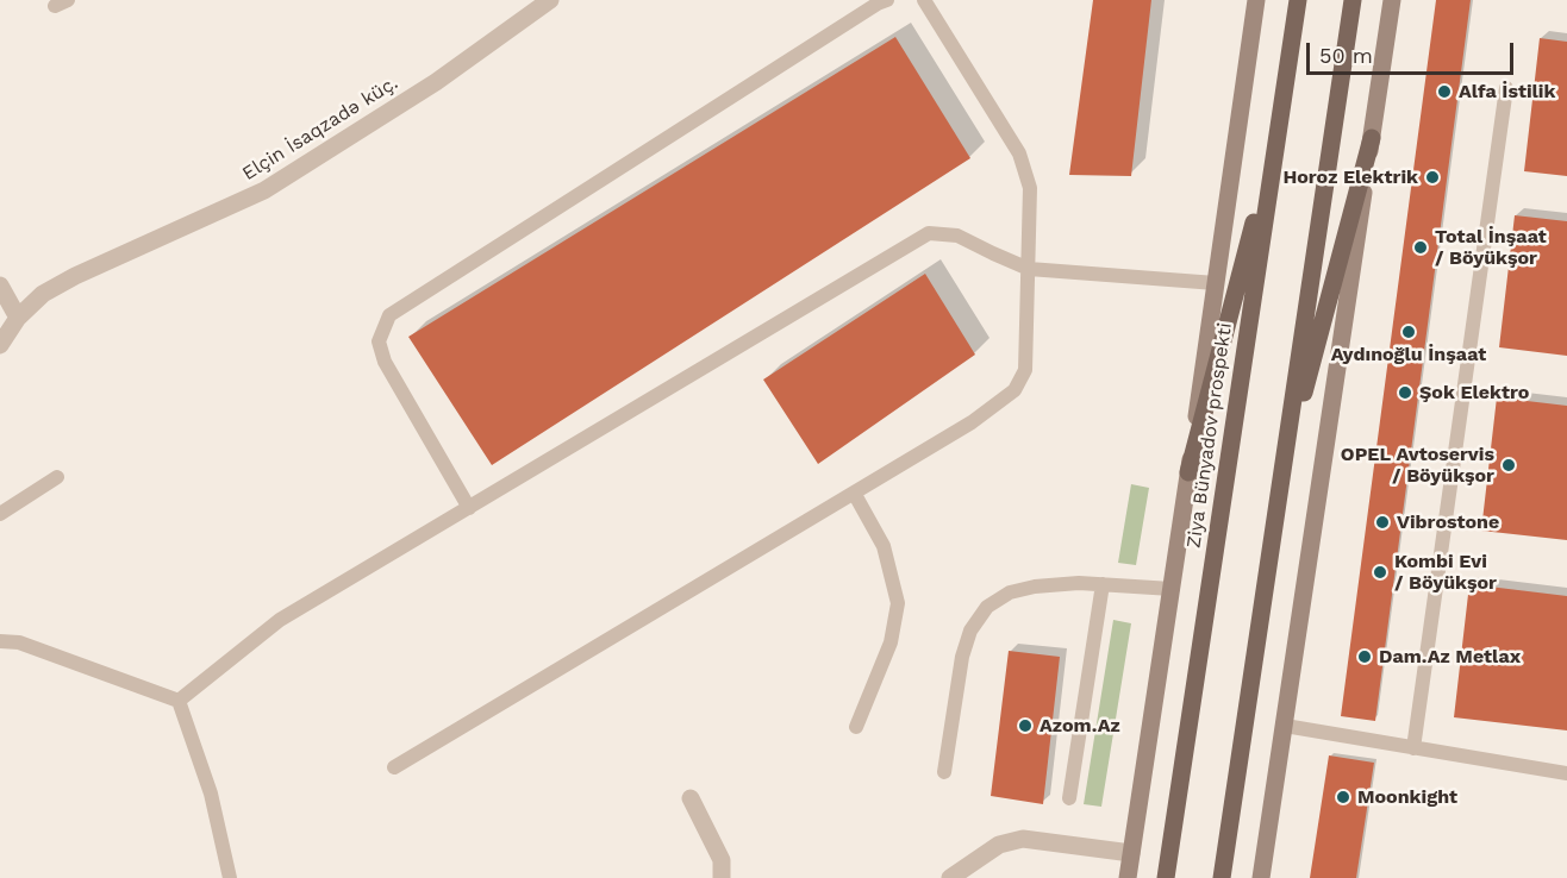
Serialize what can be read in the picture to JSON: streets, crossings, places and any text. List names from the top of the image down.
{
  "streets": {
    "main road": ["Ziya Bünyadov prospekti"],
    "street": ["Elçin İsaqzadə küç."]
  },
  "places": [
    "Alfa İstilik",
    "Horoz Elektrik",
    "Total İnşaat / Böyükşor",
    "Aydınoğlu İnşaat",
    "Şok Elektro",
    "OPEL Avtoservis / Böyükşor",
    "Vibrostone",
    "Kombi Evi / Böyükşor",
    "Dam.Az Metlax",
    "Azom.Az",
    "Moonkight"
  ],
  "scale_bar": "50 m"
}
